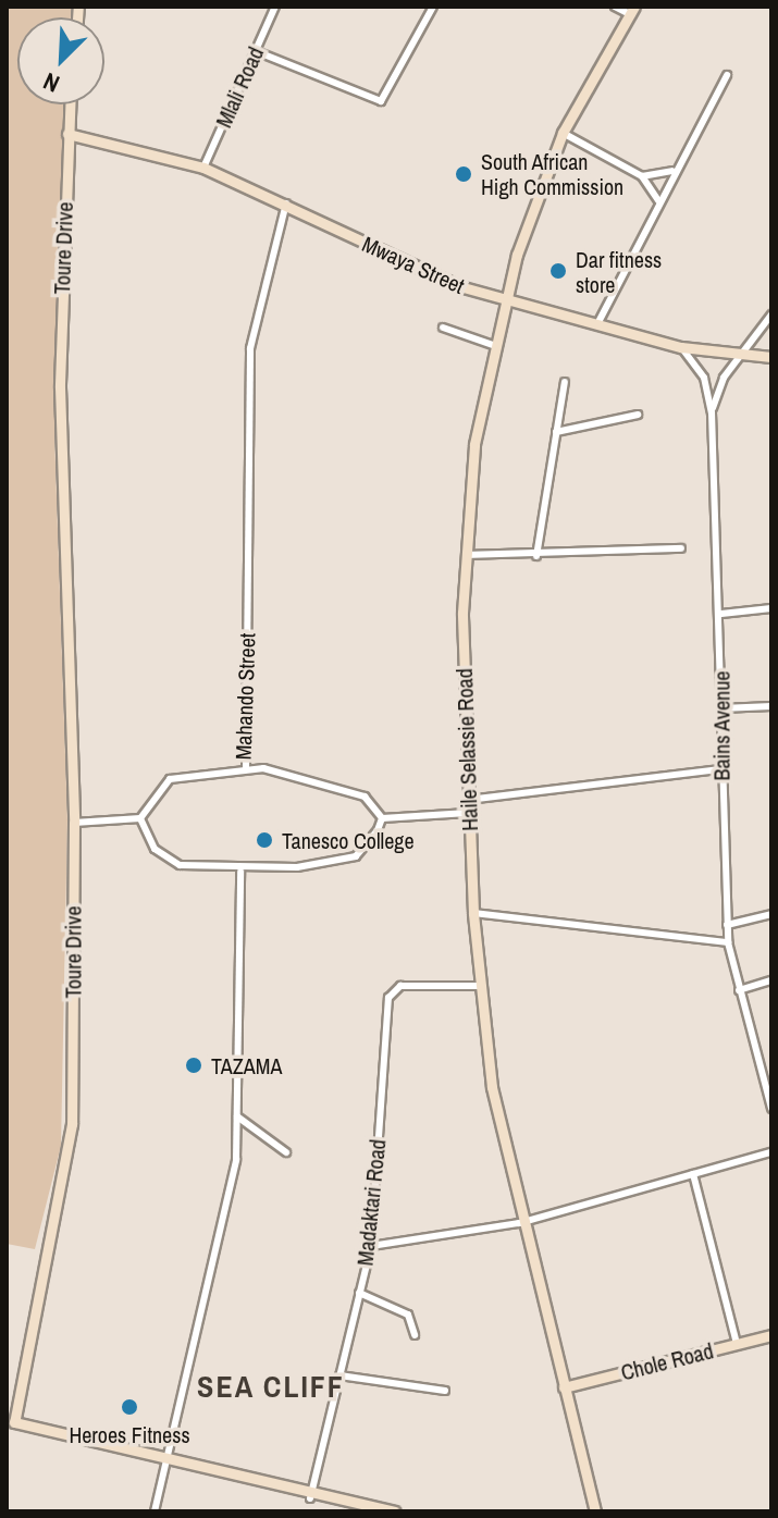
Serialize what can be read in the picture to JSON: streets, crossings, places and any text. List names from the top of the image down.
{
  "streets": {
    "street": [
      "Mlali Road",
      "Toure Drive",
      "Mwaya Street",
      "Mahando Street",
      "Bains Avenue",
      "Haile Selassie Road",
      "Madaktari Road",
      "Chole Road"
    ]
  },
  "crossings": [
    ["Mlali Road", "Mwaya Street"],
    ["Toure Drive", "Mwaya Street"],
    ["Toure Drive", "Madaktari Road"],
    ["Mwaya Street", "Mahando Street"],
    ["Mwaya Street", "Bains Avenue"],
    ["Mwaya Street", "Haile Selassie Road"],
    ["Haile Selassie Road", "Madaktari Road"],
    ["Haile Selassie Road", "Chole Road"]
  ],
  "districts": ["SEA CLIFF"],
  "places": [
    "South African High Commission",
    "Dar fitness store",
    "Tanesco College",
    "TAZAMA",
    "Heroes Fitness"
  ],
  "north": "bottom left"
}
